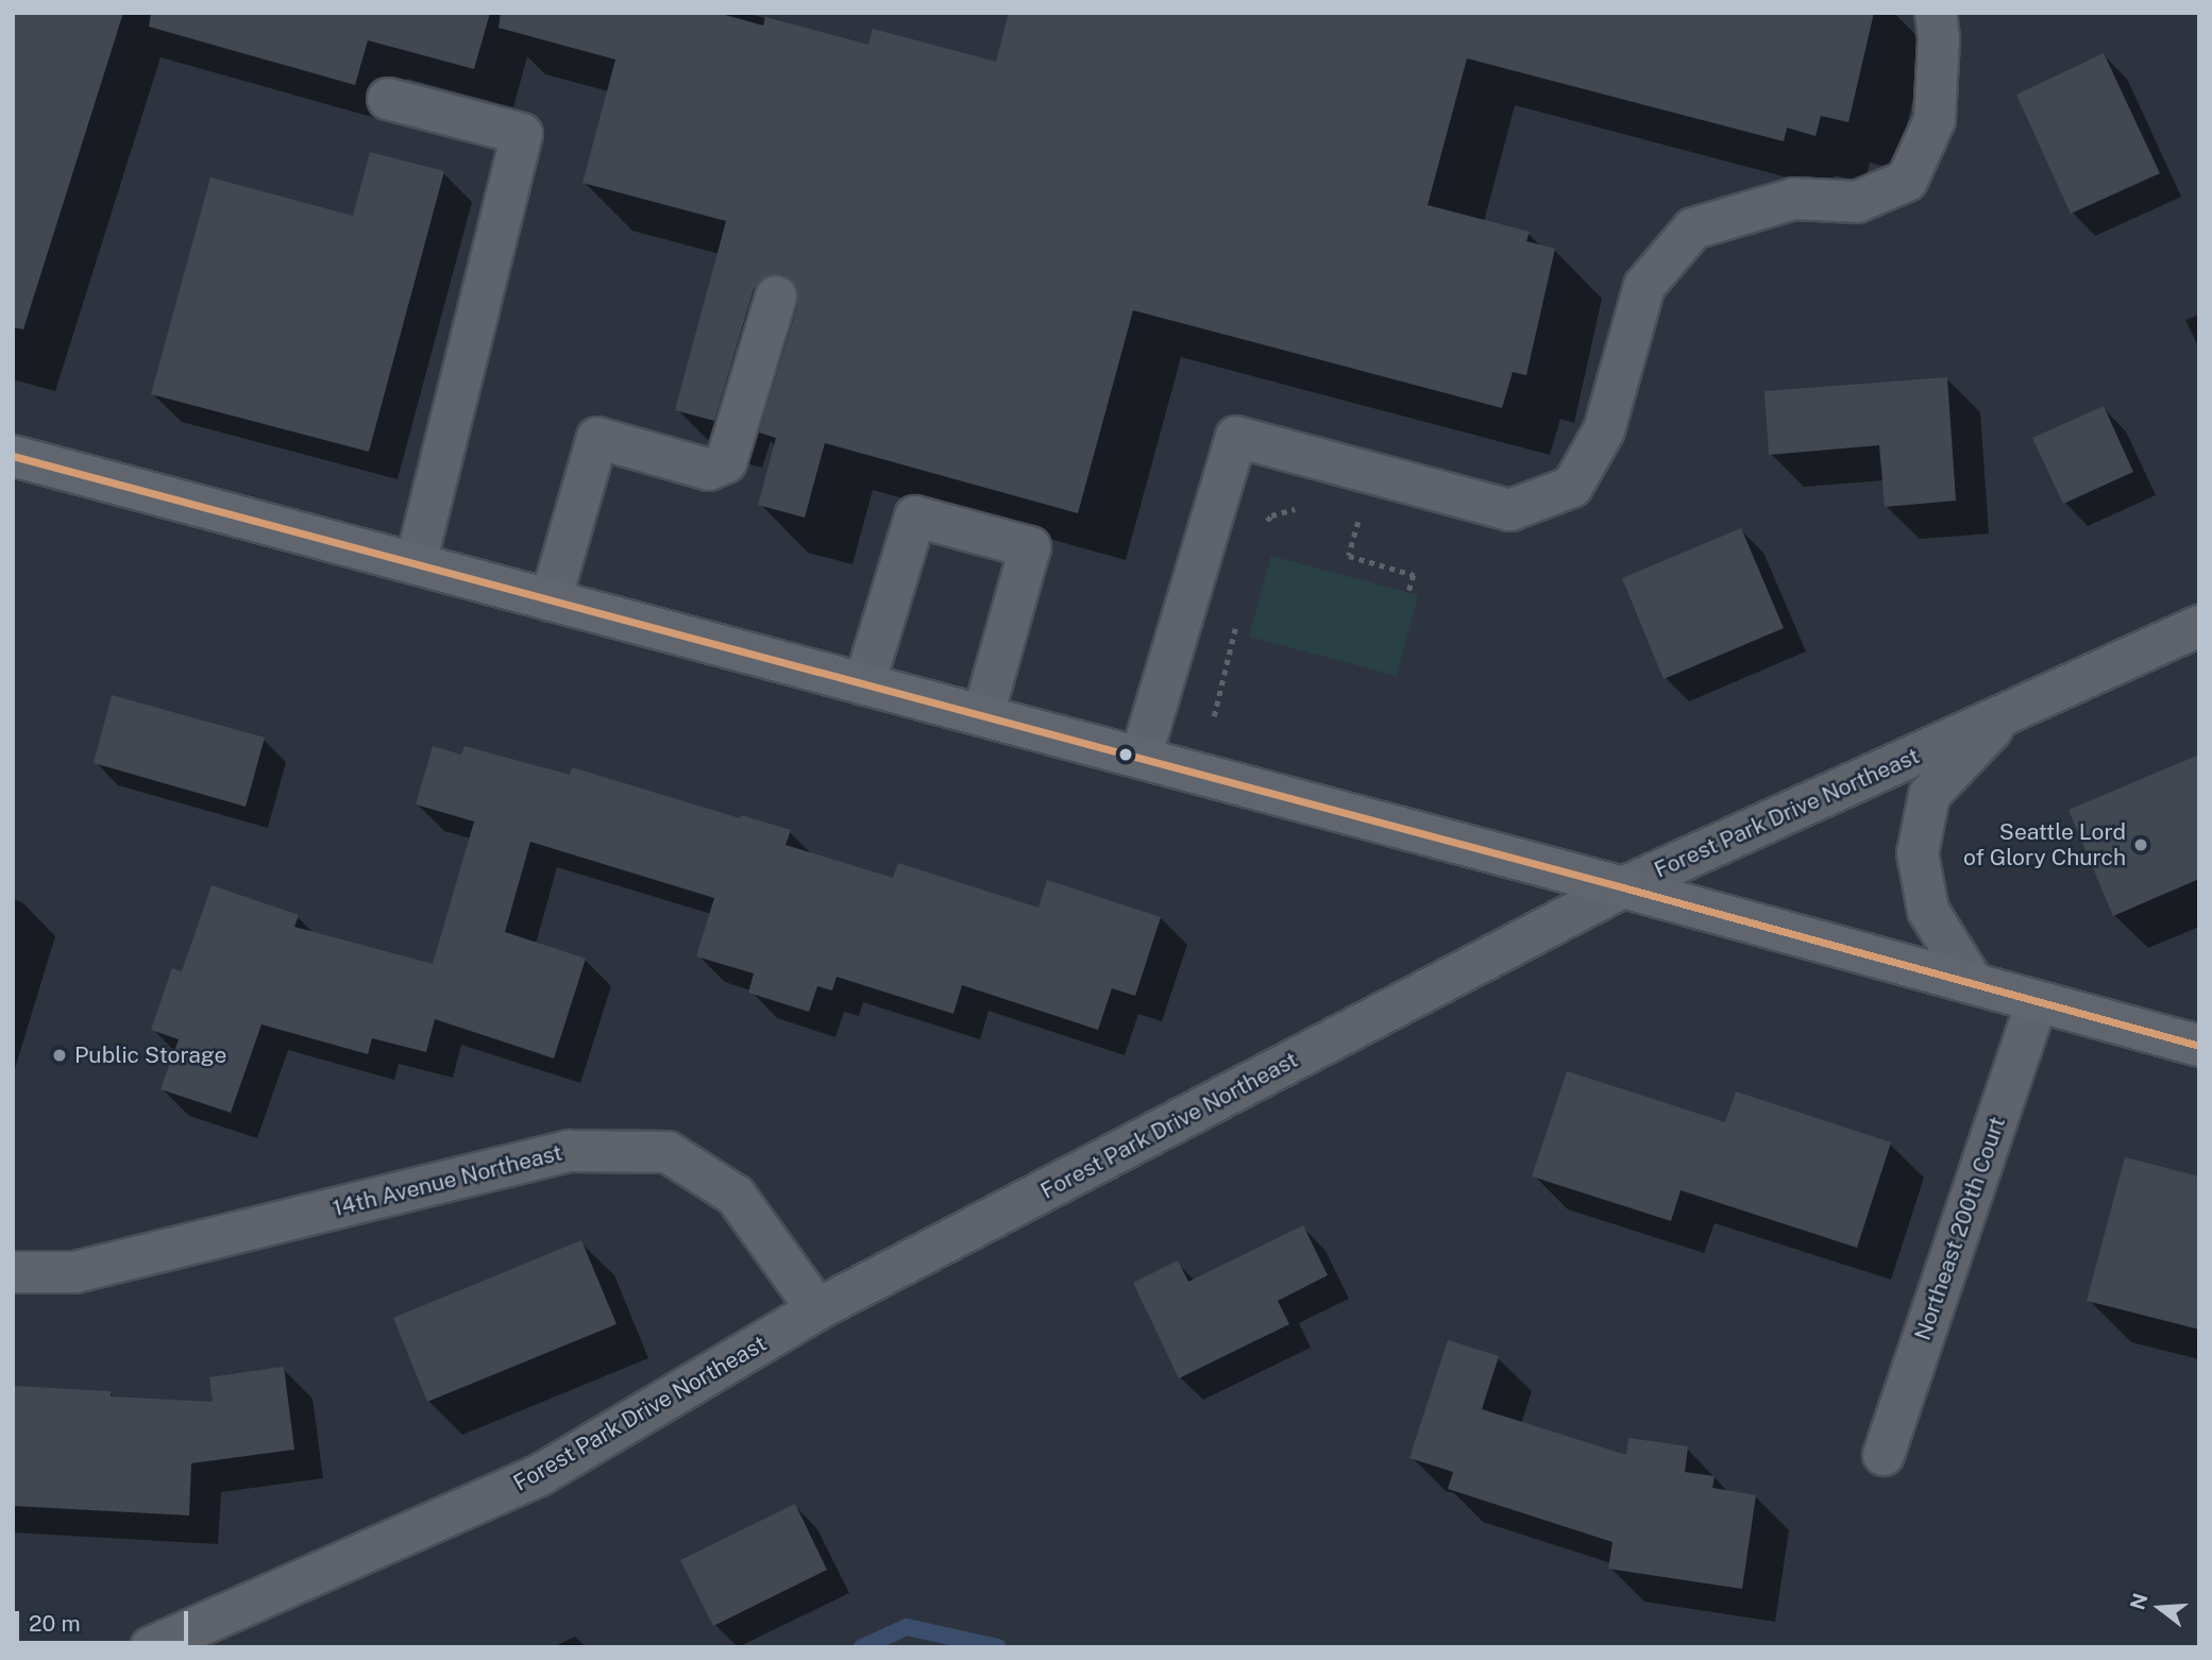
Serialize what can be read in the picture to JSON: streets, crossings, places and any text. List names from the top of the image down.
{
  "streets": {
    "street": ["Forest Park Drive Northeast", "14th Avenue Northeast", "Northeast 200th Court"]
  },
  "crossings": [
    ["Forest Park Drive Northeast", "14th Avenue Northeast"]
  ],
  "places": ["Seattle Lord of Glory Church", "Public Storage"],
  "scale_bar": "20 m",
  "north": "left"
}
